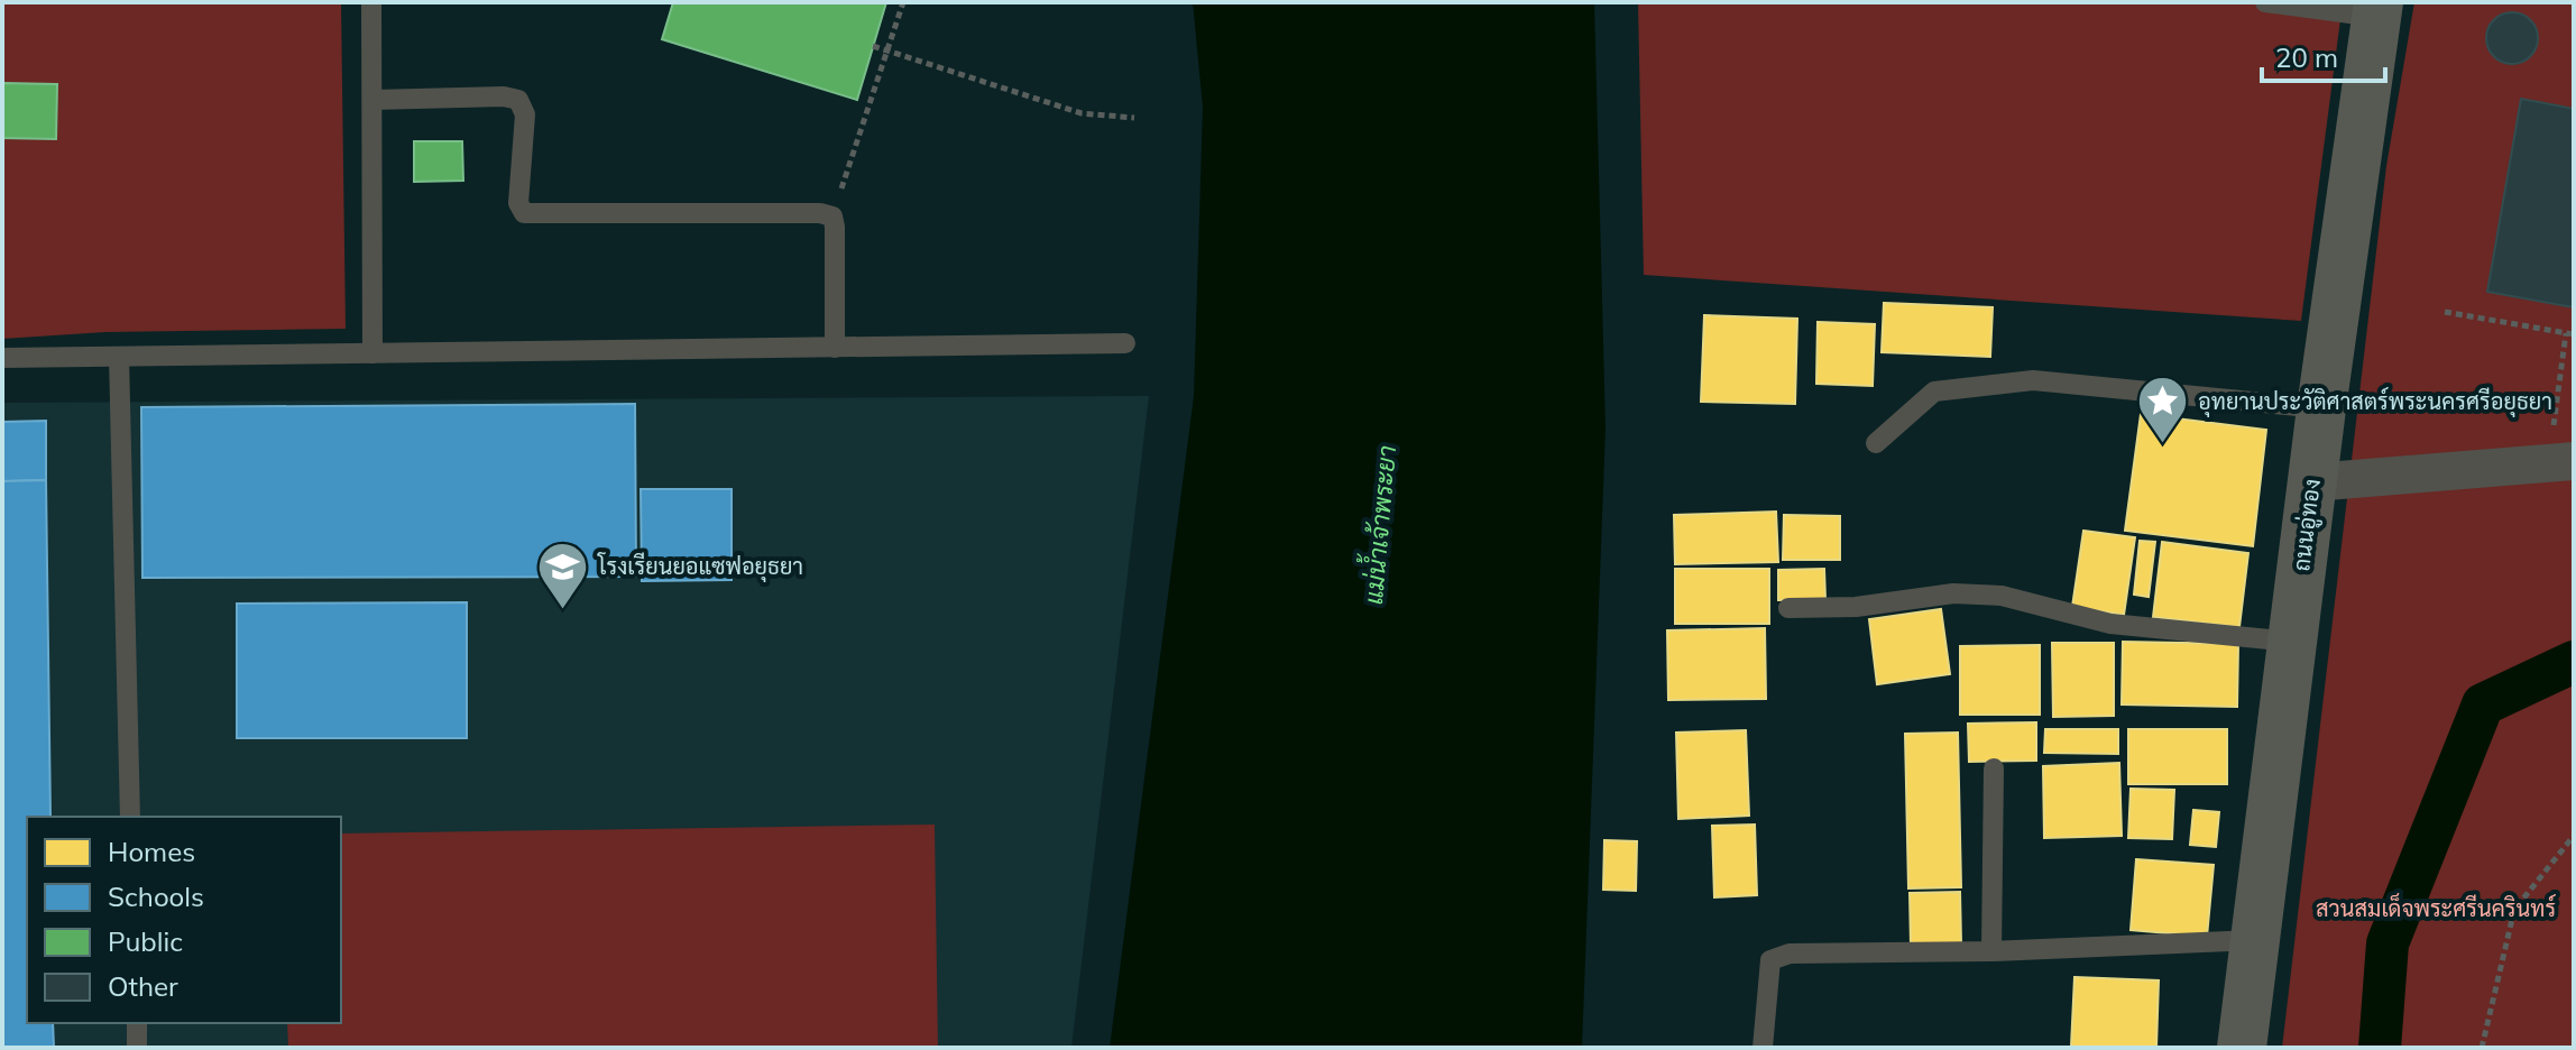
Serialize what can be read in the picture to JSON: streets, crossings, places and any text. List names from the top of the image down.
{
  "streets": {
    "main road": ["ถนนอู่ทอง"]
  },
  "water": ["แม่น้ำเจ้าพระยา"],
  "parks": ["สวนสมเด็จพระศรีนครินทร์"],
  "places": {
    "place": ["อุทยานประวัติศาสตร์พระนครศรีอยุธยา"],
    "school or university": ["โรงเรียนยอแซฟอยุธยา"]
  },
  "legend": [
    "Homes",
    "Schools",
    "Public",
    "Other"
  ],
  "scale_bar": "20 m"
}
